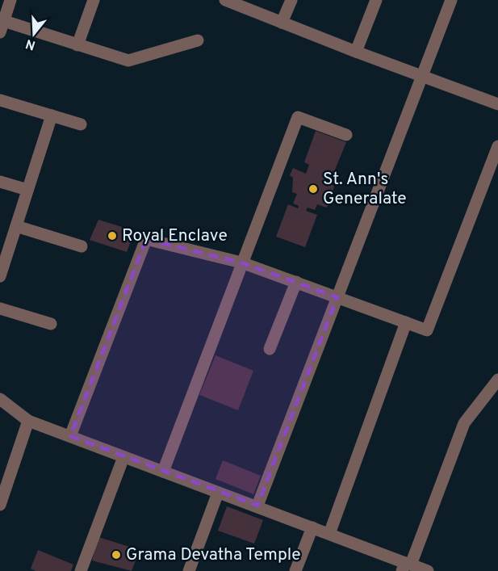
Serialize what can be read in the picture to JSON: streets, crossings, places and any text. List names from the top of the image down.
{
  "places": ["St. Ann's Generalate", "Royal Enclave", "Grama Devatha Temple"],
  "north": "bottom"
}
